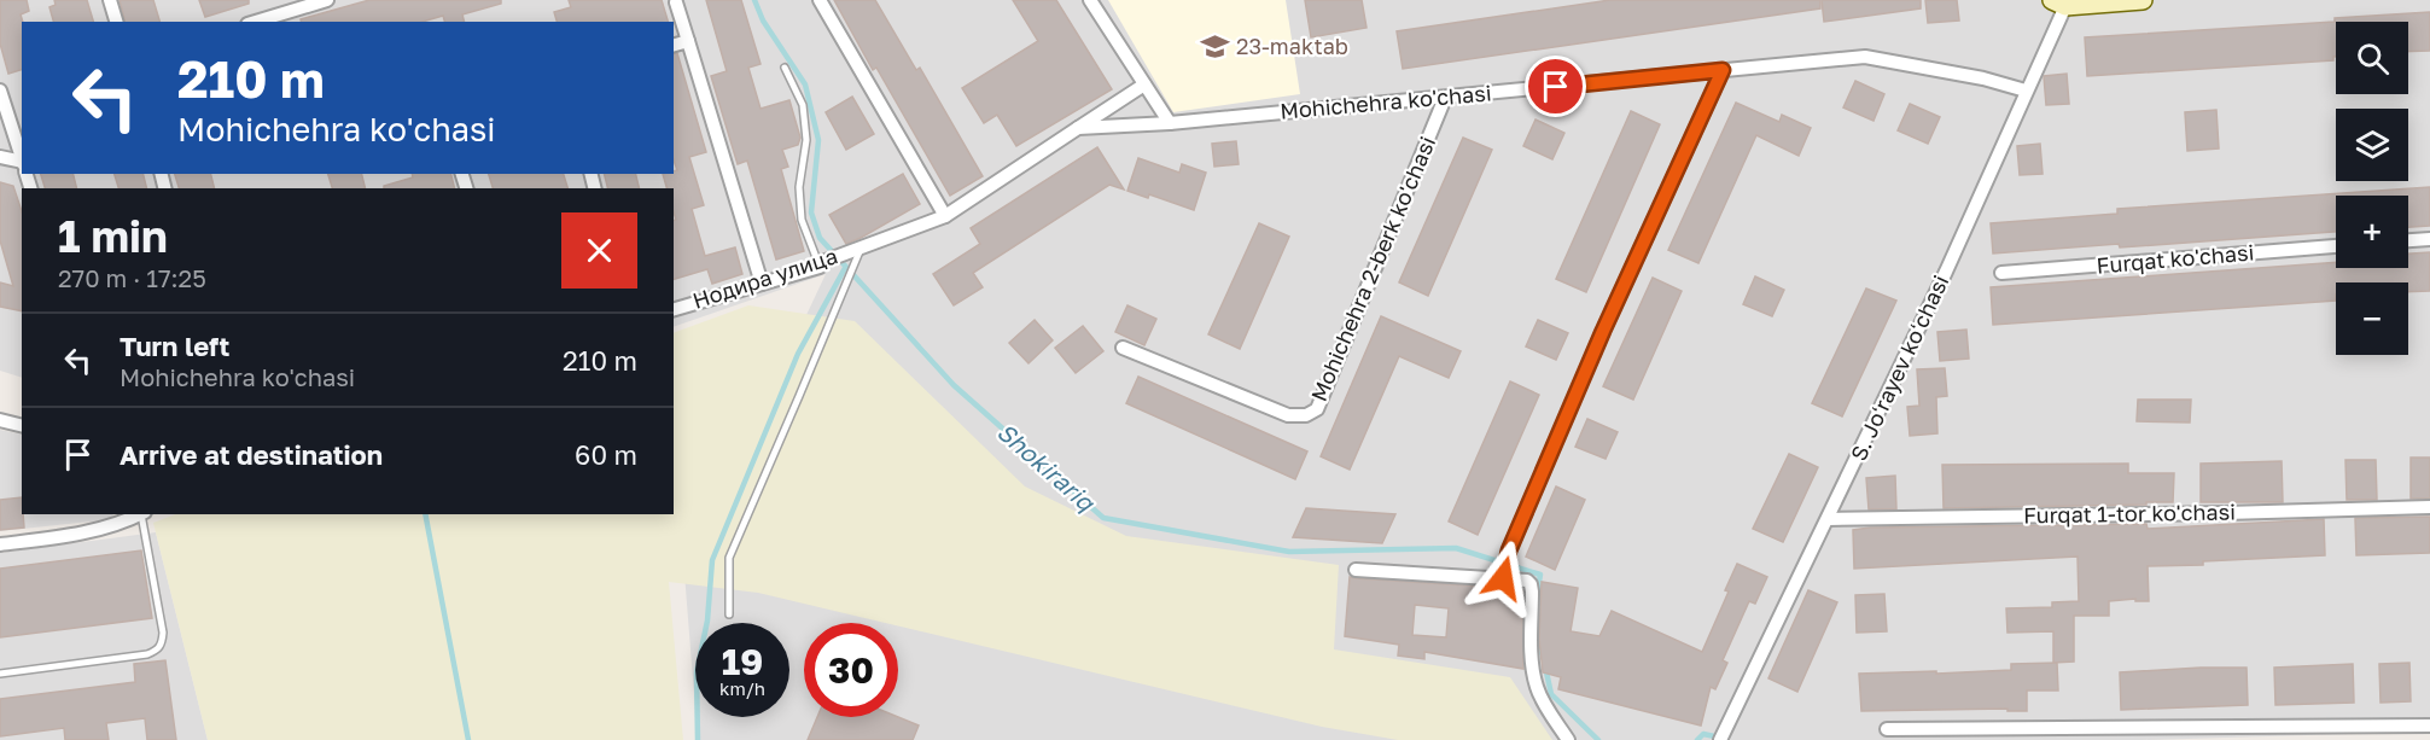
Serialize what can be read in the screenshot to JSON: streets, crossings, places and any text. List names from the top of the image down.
{
  "streets": {
    "street": [
      "Mohichehra ko'chasi",
      "Furqat ko'chasi",
      "Mohichehra 2-berk ko'chasi",
      "Нодира улица",
      "S. Joʻrayev koʻchasi",
      "Furqat 1-tor ko'chasi"
    ]
  },
  "crossings": [
    ["Mohichehra ko'chasi", "Mohichehra 2-berk ko'chasi"],
    ["Mohichehra ko'chasi", "S. Joʻrayev koʻchasi"],
    ["S. Joʻrayev koʻchasi", "Furqat 1-tor ko'chasi"]
  ],
  "water": ["Shokirariq"],
  "places": {
    "school or university": ["23-maktab"]
  },
  "page": {
    "map_buttons": ["+", "−"],
    "turn": ["210 m", "Mohichehra ko'chasi"],
    "heading": ["1 min", "270 m · 17:25"],
    "list": [
      {
        "name": "Turn left",
        "note": "Mohichehra ko'chasi",
        "value": "210 m"
      },
      {
        "name": "Arrive at destination",
        "value": "60 m"
      }
    ],
    "speed": "19 km/h",
    "limit": "30"
  }
}
